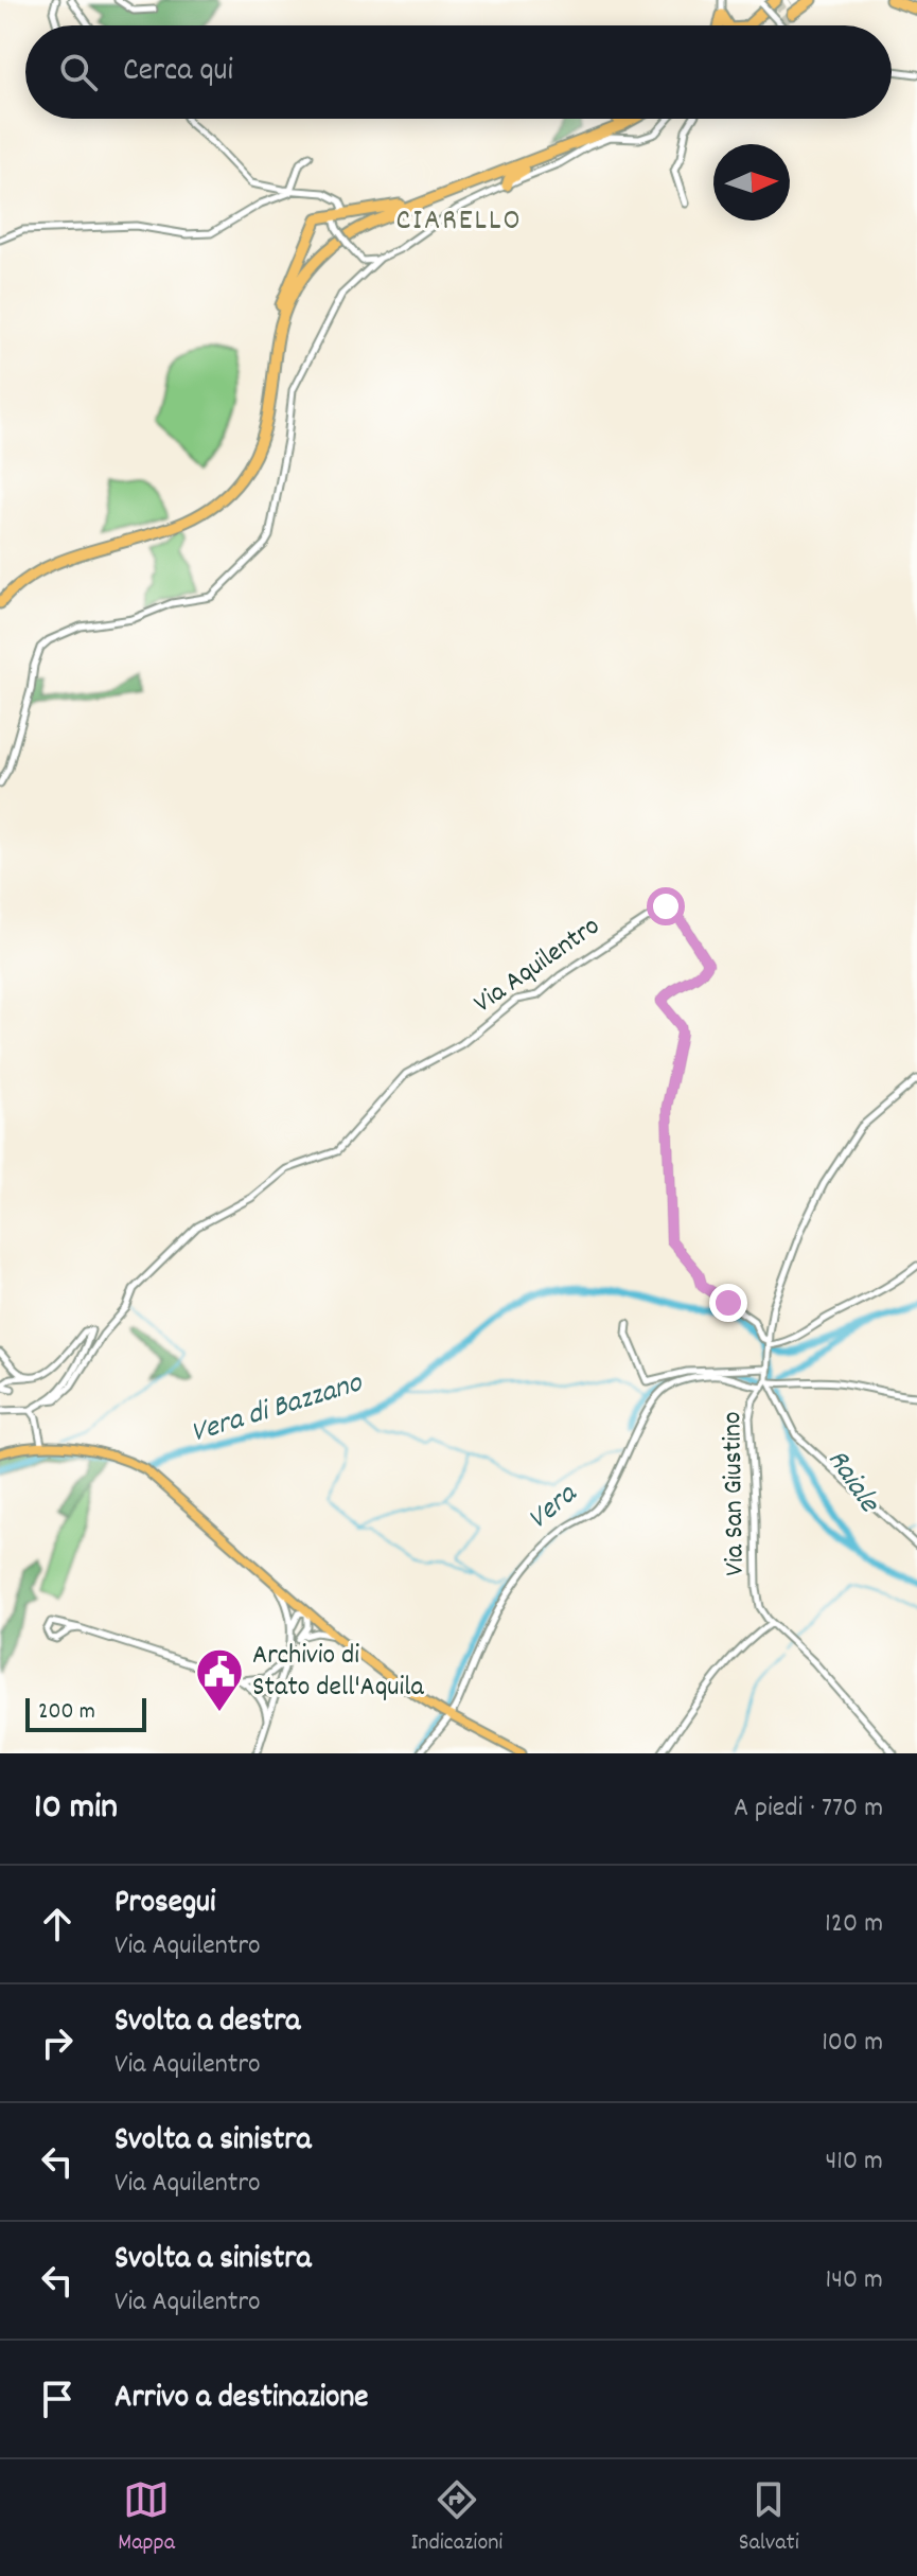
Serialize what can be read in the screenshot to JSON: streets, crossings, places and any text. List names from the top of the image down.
{
  "streets": {
    "street": ["Via Aquilentro", "Via San Giustino"]
  },
  "crossings": [
    ["Via Aquilentro", "Via San Giustino"]
  ],
  "districts": ["CIARELLO"],
  "water": ["Vera di Bazzano", "Raiale", "Vera"],
  "places": {
    "public building": ["Archivio di Stato dell'Aquila"]
  },
  "scale_bar": "200 m",
  "north": "right",
  "page": {
    "search": "Cerca qui",
    "scale": "200 m",
    "heading": ["10 min", "A piedi · 770 m"],
    "list": [
      ["Prosegui", "Via Aquilentro", "120 m"],
      ["Svolta a destra", "Via Aquilentro", "100 m"],
      ["Svolta a sinistra", "Via Aquilentro", "410 m"],
      ["Svolta a sinistra", "Via Aquilentro", "140 m"],
      "Arrivo a destinazione"
    ],
    "nav": ["Mappa", "Indicazioni", "Salvati"]
  }
}
